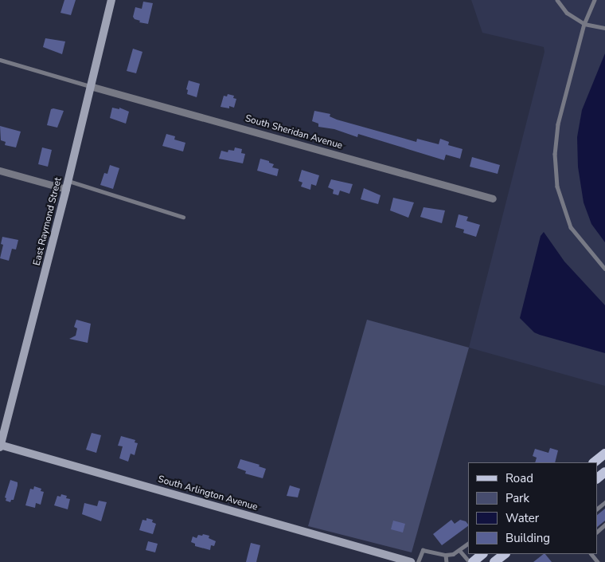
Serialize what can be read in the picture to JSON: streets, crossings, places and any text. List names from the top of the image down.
{
  "streets": {
    "main road": ["East Raymond Street", "South Arlington Avenue"],
    "street": ["South Sheridan Avenue"]
  },
  "crossings": [
    ["South Sheridan Avenue", "East Raymond Street"],
    ["East Raymond Street", "South Arlington Avenue"]
  ],
  "legend": [
    "Road",
    "Park",
    "Water",
    "Building"
  ]
}
